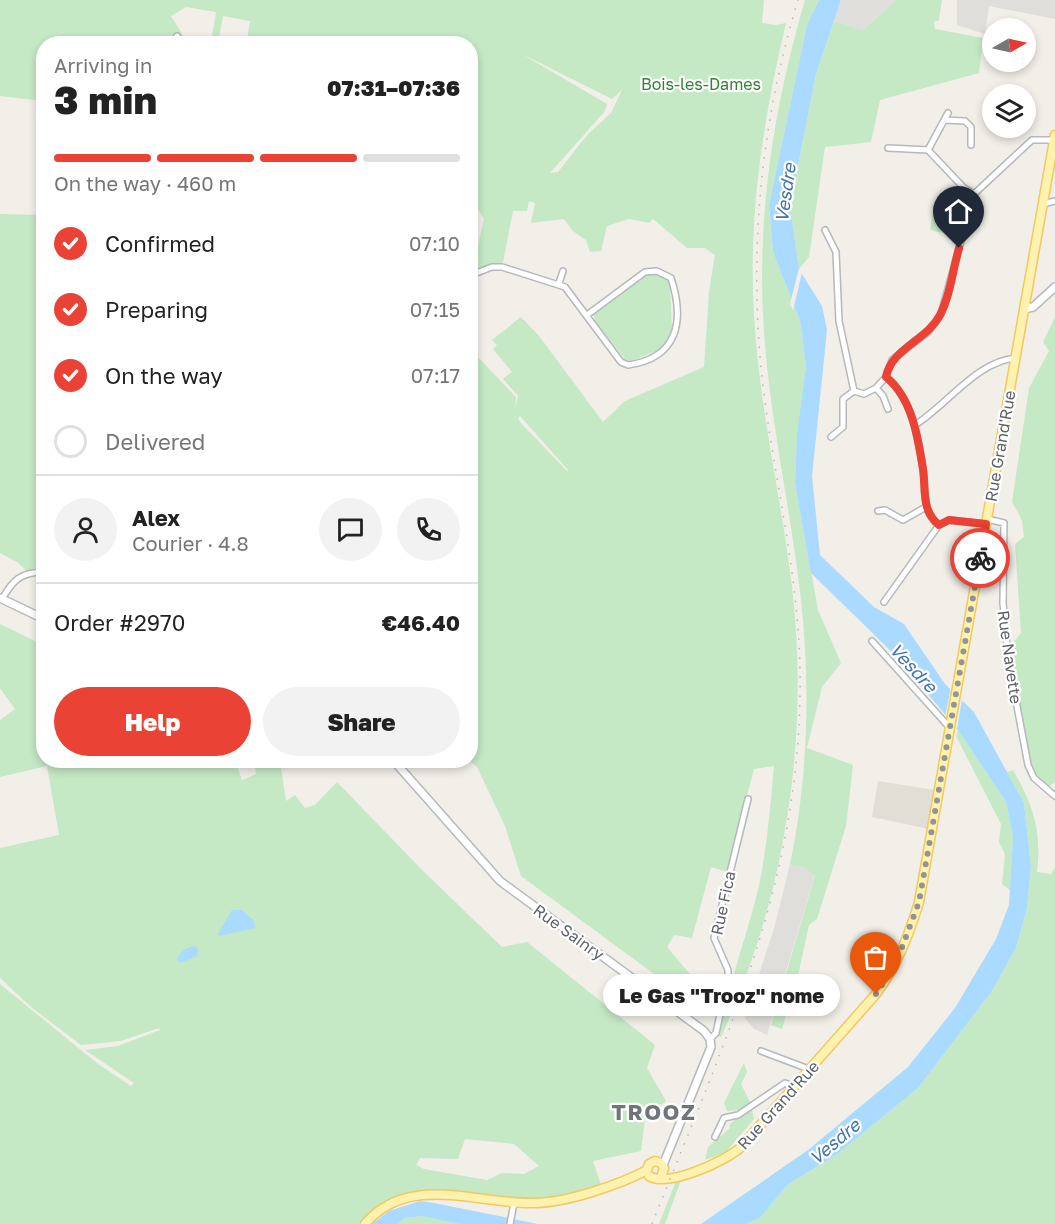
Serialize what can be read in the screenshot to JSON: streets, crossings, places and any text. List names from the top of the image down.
{
  "streets": {
    "main road": ["Rue Grand'Rue"],
    "street": ["Rue Navette", "Rue Fica", "Rue Sainry"]
  },
  "crossings": [
    ["Rue Grand'Rue", "Rue Navette"],
    ["Rue Fica", "Rue Sainry"]
  ],
  "districts": ["TROOZ"],
  "water": ["Vesdre"],
  "parks": ["Bois-les-Dames"],
  "places": ["Le Gas \"Trooz\" nome"],
  "north": "right",
  "page": {
    "heading": ["3 min", "Arriving in", "07:31–07:36"],
    "panel": [
      "Alex",
      "Courier · 4.8",
      "Order #2970",
      "€46.40"
    ],
    "bar": "On the way · 460 m",
    "list": [
      ["Confirmed", "07:10"],
      ["Preparing", "07:15"],
      ["On the way", "07:17"],
      "Delivered"
    ],
    "buttons": ["Help", "Share"],
    "bubble": "Le Gas \"Trooz\" nome"
  }
}
